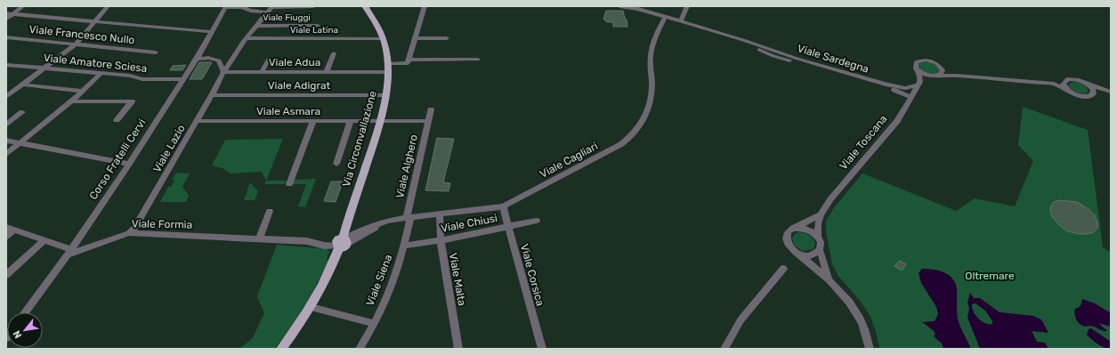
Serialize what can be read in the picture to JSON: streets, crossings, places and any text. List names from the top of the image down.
{
  "streets": {
    "main road": ["Via Circonvallazione"],
    "street": [
      "Viale Fiuggi",
      "Viale Latina",
      "Viale Francesco Nullo",
      "Viale Sardegna",
      "Viale Adua",
      "Viale Amatore Sciesa",
      "Viale Adigrat",
      "Viale Asmara",
      "Viale Toscana",
      "Viale Lazio",
      "Corso Fratelli Cervi",
      "Viale Cagliari",
      "Viale Alghero",
      "Viale Chiusi",
      "Viale Formia",
      "Viale Corsica",
      "Viale Malta",
      "Viale Siena"
    ]
  },
  "crossings": [
    ["Viale Fiuggi", "Viale Lazio"],
    ["Viale Latina", "Via Circonvallazione"],
    ["Viale Latina", "Viale Lazio"],
    ["Viale Sardegna", "Viale Toscana"],
    ["Viale Sardegna", "Viale Cagliari"],
    ["Viale Adua", "Via Circonvallazione"],
    ["Viale Adua", "Viale Lazio"],
    ["Viale Amatore Sciesa", "Corso Fratelli Cervi"],
    ["Viale Adigrat", "Via Circonvallazione"],
    ["Viale Adigrat", "Viale Lazio"],
    ["Viale Asmara", "Via Circonvallazione"],
    ["Viale Asmara", "Viale Lazio"],
    ["Viale Asmara", "Viale Alghero"],
    ["Via Circonvallazione", "Viale Cagliari"],
    ["Via Circonvallazione", "Viale Alghero"],
    ["Via Circonvallazione", "Viale Formia"],
    ["Viale Lazio", "Viale Formia"],
    ["Corso Fratelli Cervi", "Viale Formia"],
    ["Viale Cagliari", "Viale Alghero"],
    ["Viale Cagliari", "Viale Formia"],
    ["Viale Cagliari", "Viale Corsica"],
    ["Viale Cagliari", "Viale Malta"],
    ["Viale Cagliari", "Viale Siena"],
    ["Viale Alghero", "Viale Siena"],
    ["Viale Chiusi", "Viale Corsica"],
    ["Viale Chiusi", "Viale Malta"],
    ["Viale Chiusi", "Viale Siena"]
  ],
  "parks": ["Oltremare"],
  "north": "bottom left"
}
